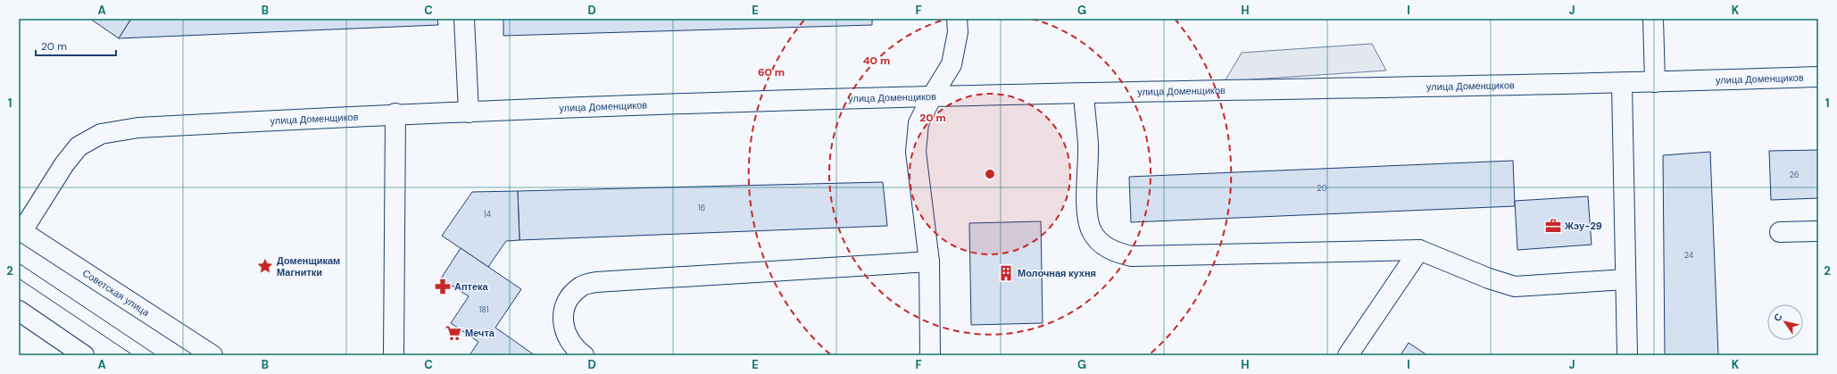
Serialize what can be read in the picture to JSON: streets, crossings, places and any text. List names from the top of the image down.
{
  "streets": {
    "street": ["улица Доменщиков", "Советская улица"]
  },
  "crossings": [
    ["улица Доменщиков", "Советская улица"]
  ],
  "places": {
    "office": ["Жэу-29"],
    "place": ["Доменщикам Магнитки"],
    "building": ["Молочная кухня"],
    "pharmacy": ["Аптека"],
    "supermarket": ["Мечта"]
  },
  "house_numbers": [
    "26",
    "20",
    "16",
    "14",
    "24",
    "181"
  ],
  "scale_bar": "20 m",
  "north": "top left",
  "grid": {
    "columns": [
      "A",
      "B",
      "C",
      "D",
      "E",
      "F",
      "G",
      "H",
      "I",
      "J",
      "K"
    ],
    "rows": ["1", "2"]
  },
  "rings": ["40 m", "60 m", "20 m"]
}
